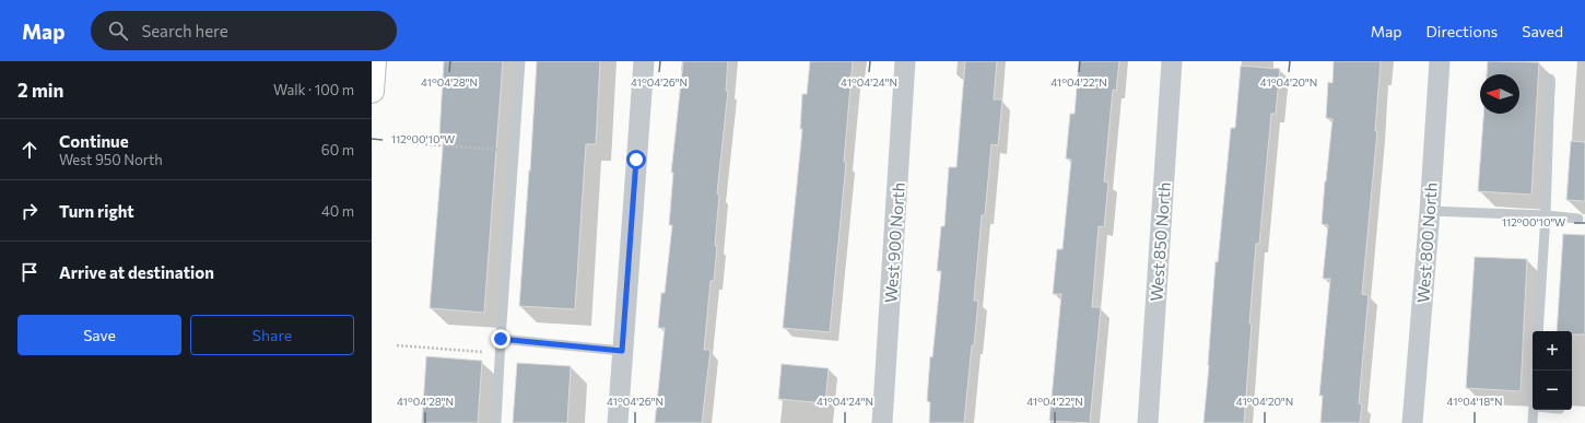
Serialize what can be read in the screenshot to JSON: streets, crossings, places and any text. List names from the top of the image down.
{
  "streets": {
    "street": ["West 850 North", "West 900 North", "West 800 North"]
  },
  "north": "left",
  "page": {
    "header": "Map",
    "search": "Search here",
    "nav": ["Map", "Directions", "Saved"],
    "heading": ["2 min", "Walk · 100 m"],
    "list": [
      ["Continue", "West 950 North", "60 m"],
      ["Turn right", "40 m"],
      "Arrive at destination"
    ],
    "buttons": ["Save", "Share"],
    "map_buttons": ["+", "−"]
  },
  "coordinates": [
    "41°04'28\"N",
    "41°04'26\"N",
    "41°04'24\"N",
    "41°04'22\"N",
    "41°04'20\"N",
    "112°00'10\"W",
    "41°04'18\"N"
  ]
}
